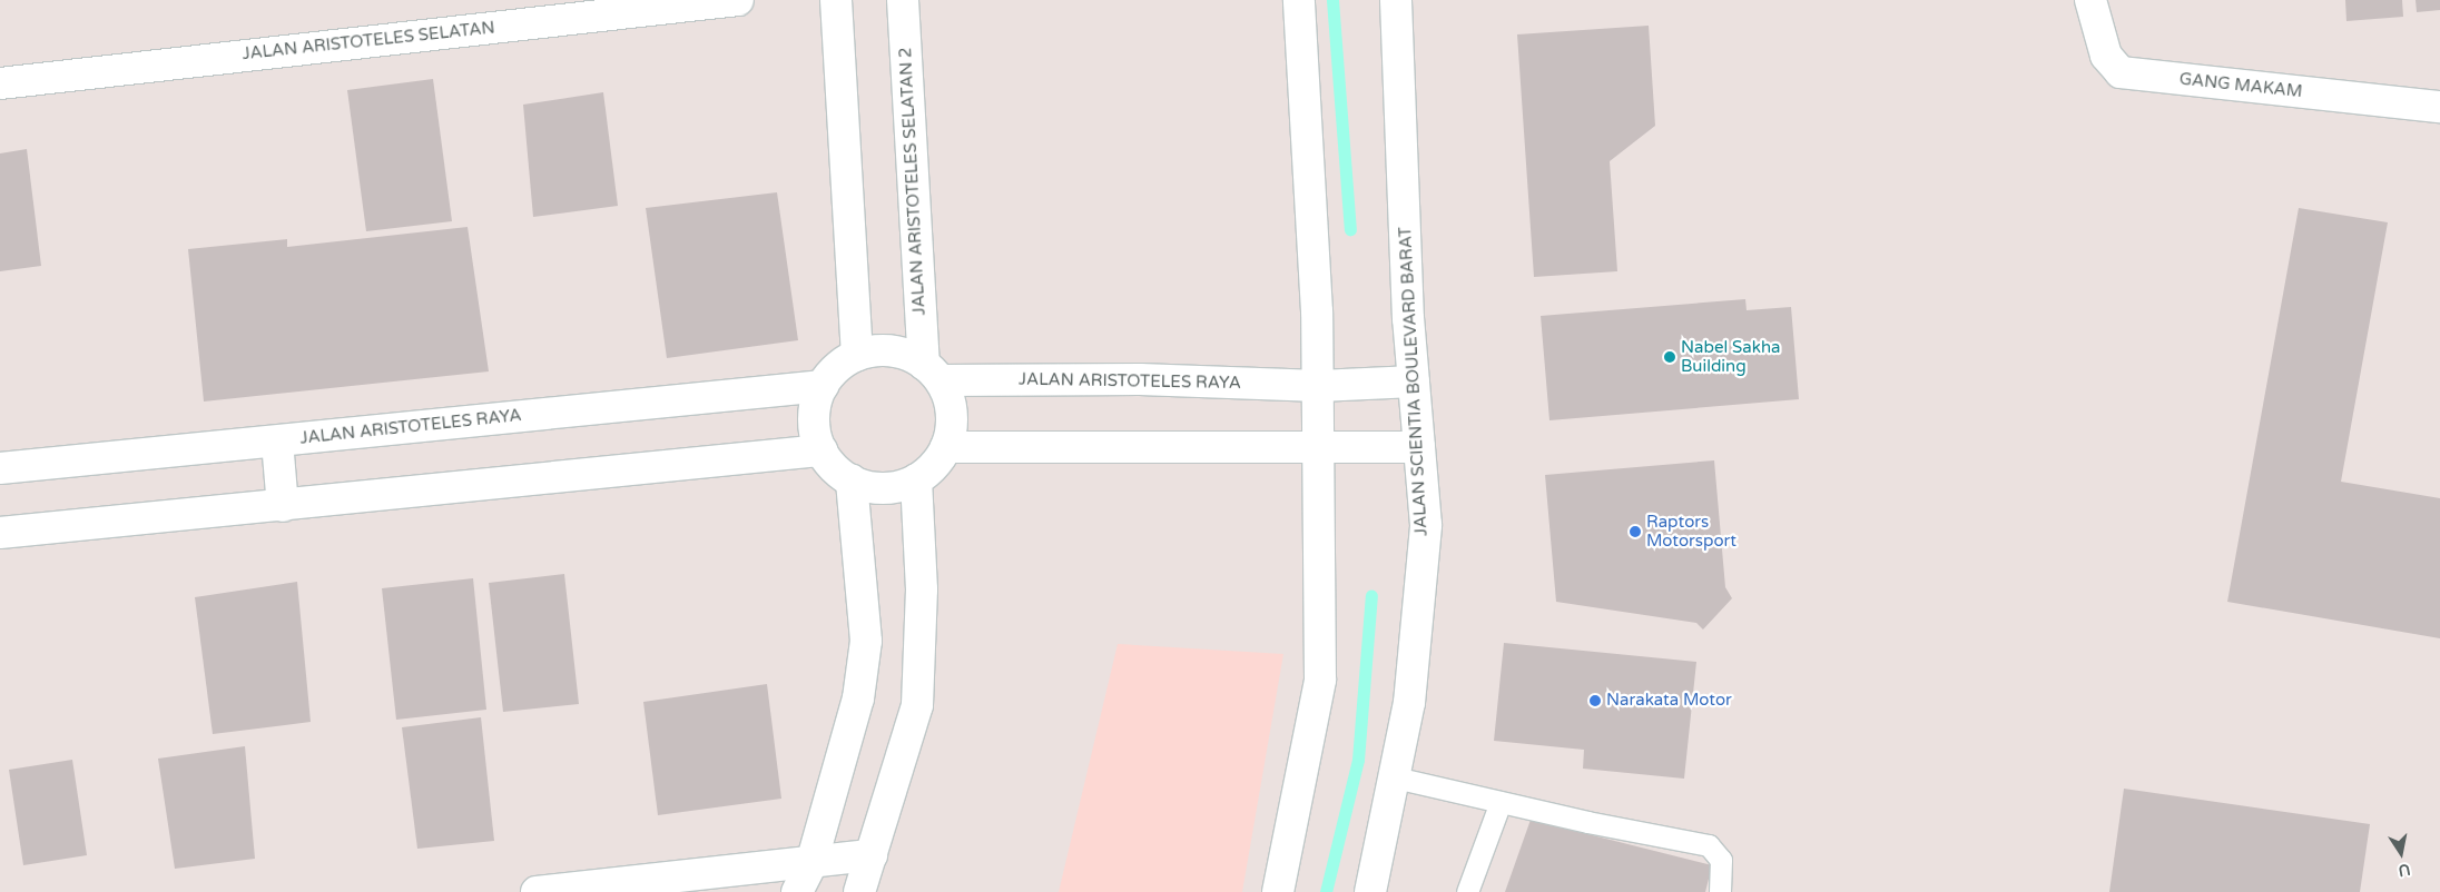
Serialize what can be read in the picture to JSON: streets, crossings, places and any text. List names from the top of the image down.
{
  "streets": {
    "street": [
      "JALAN ARISTOTELES SELATAN",
      "GANG MAKAM",
      "JALAN ARISTOTELES SELATAN 2",
      "JALAN ARISTOTELES RAYA",
      "JALAN SCIENTIA BOULEVARD BARAT"
    ]
  },
  "crossings": [
    ["JALAN ARISTOTELES SELATAN 2", "JALAN ARISTOTELES RAYA"],
    ["JALAN ARISTOTELES RAYA", "JALAN SCIENTIA BOULEVARD BARAT"]
  ],
  "places": ["Nabel Sakha Building", "Raptors Motorsport", "Narakata Motor"],
  "north": "bottom"
}
